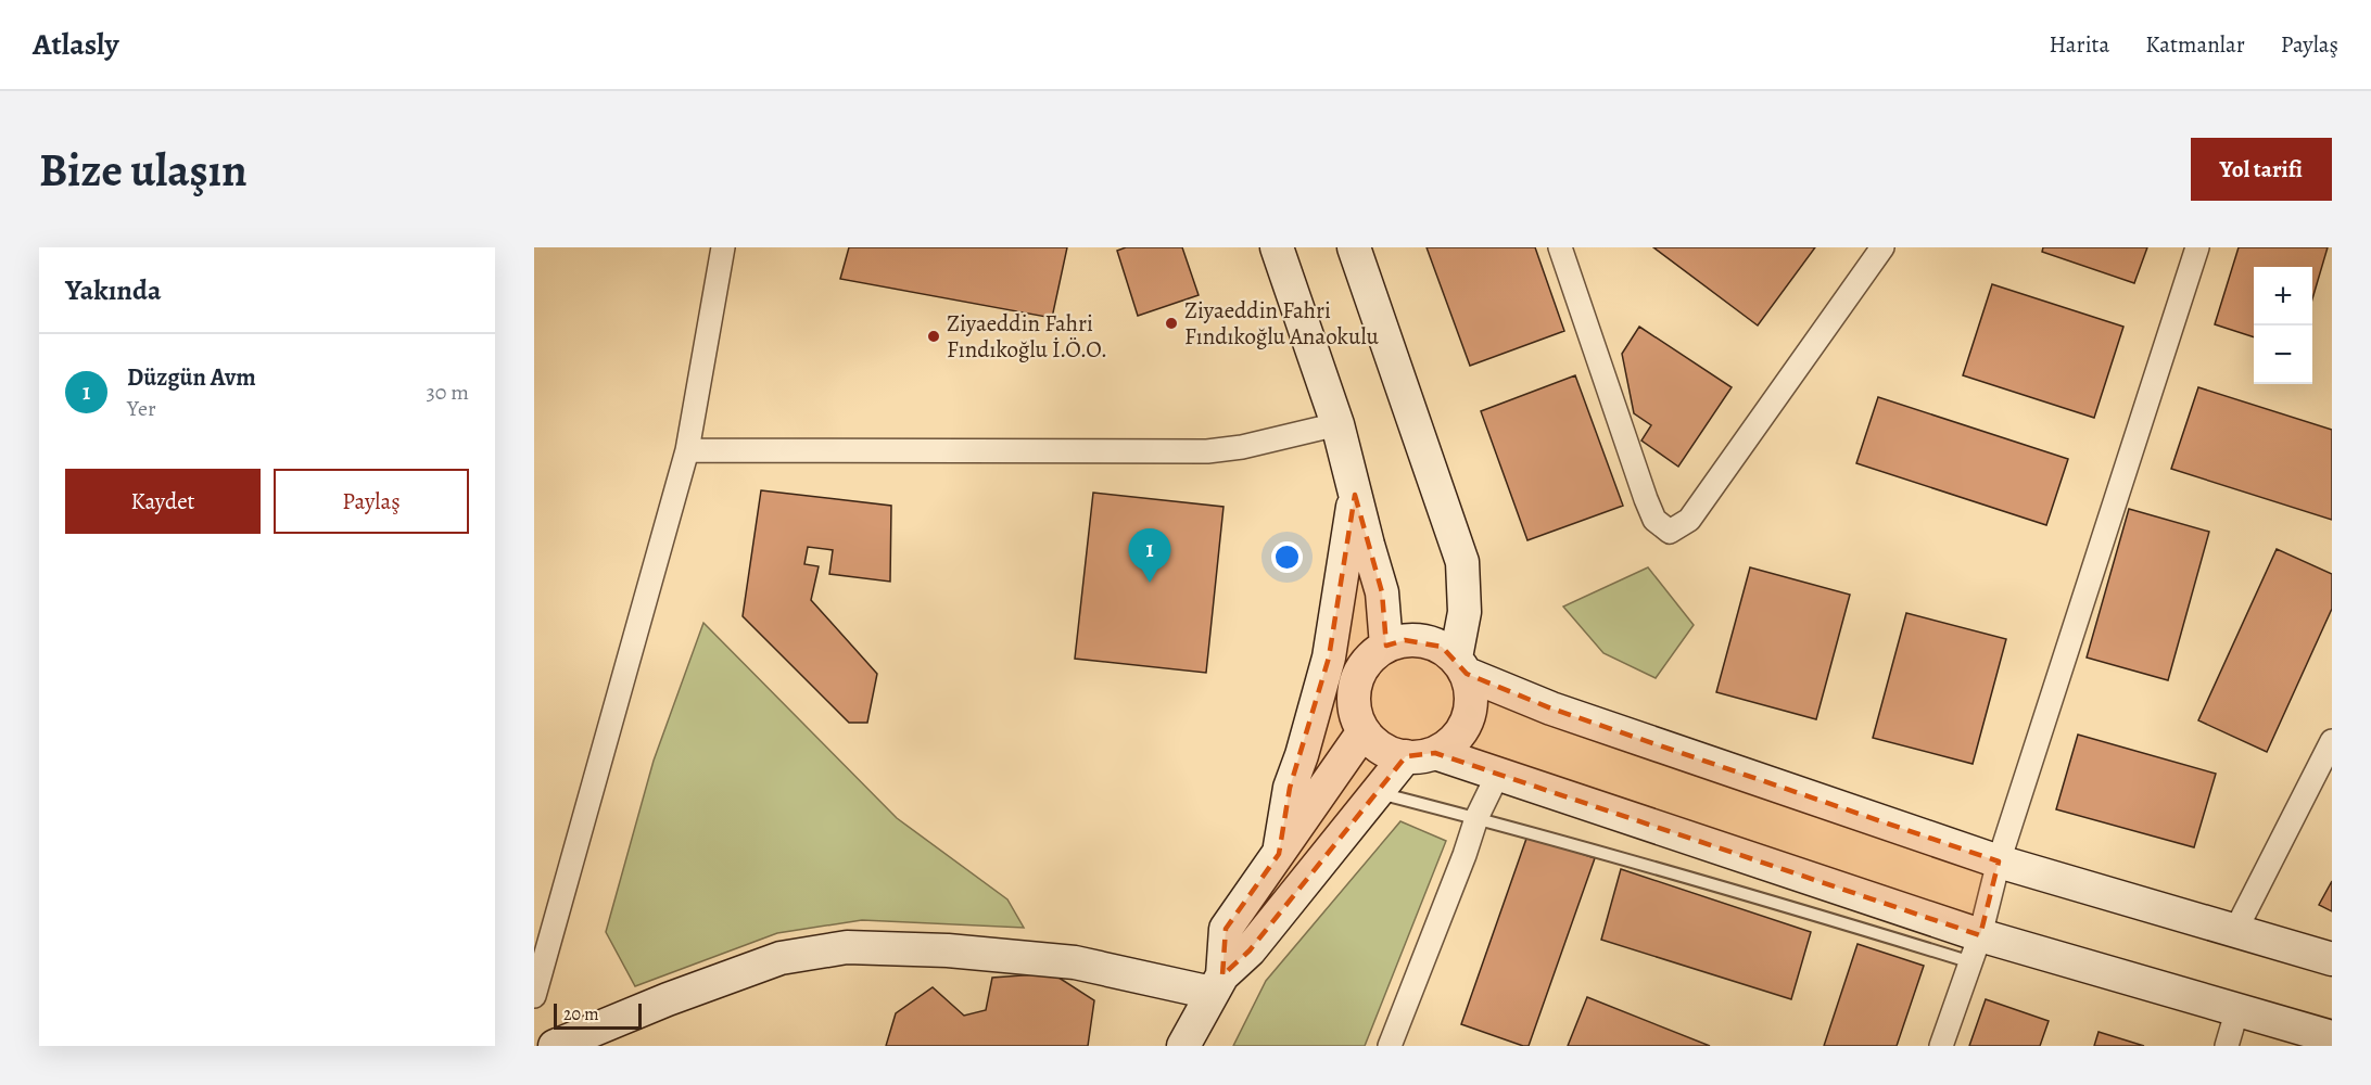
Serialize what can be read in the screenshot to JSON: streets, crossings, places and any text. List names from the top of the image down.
{
  "places": ["Ziyaeddin Fahri Fındıkoğlu Anaokulu", "Ziyaeddin Fahri Fındıkoğlu İ.Ö.O."],
  "scale_bar": "20 m",
  "page": {
    "header": "Atlasly",
    "nav": ["Harita", "Katmanlar", "Paylaş"],
    "buttons": [
      "Yol tarifi",
      ["Kaydet", "Paylaş"]
    ],
    "title": "Bize ulaşın",
    "heading": "Yakında",
    "map_buttons": ["+", "−"],
    "list": [
      {
        "mark": "1",
        "name": "Düzgün Avm",
        "note": "Yer",
        "value": "30 m"
      }
    ],
    "pins": "1",
    "scale": "20 m"
  }
}
